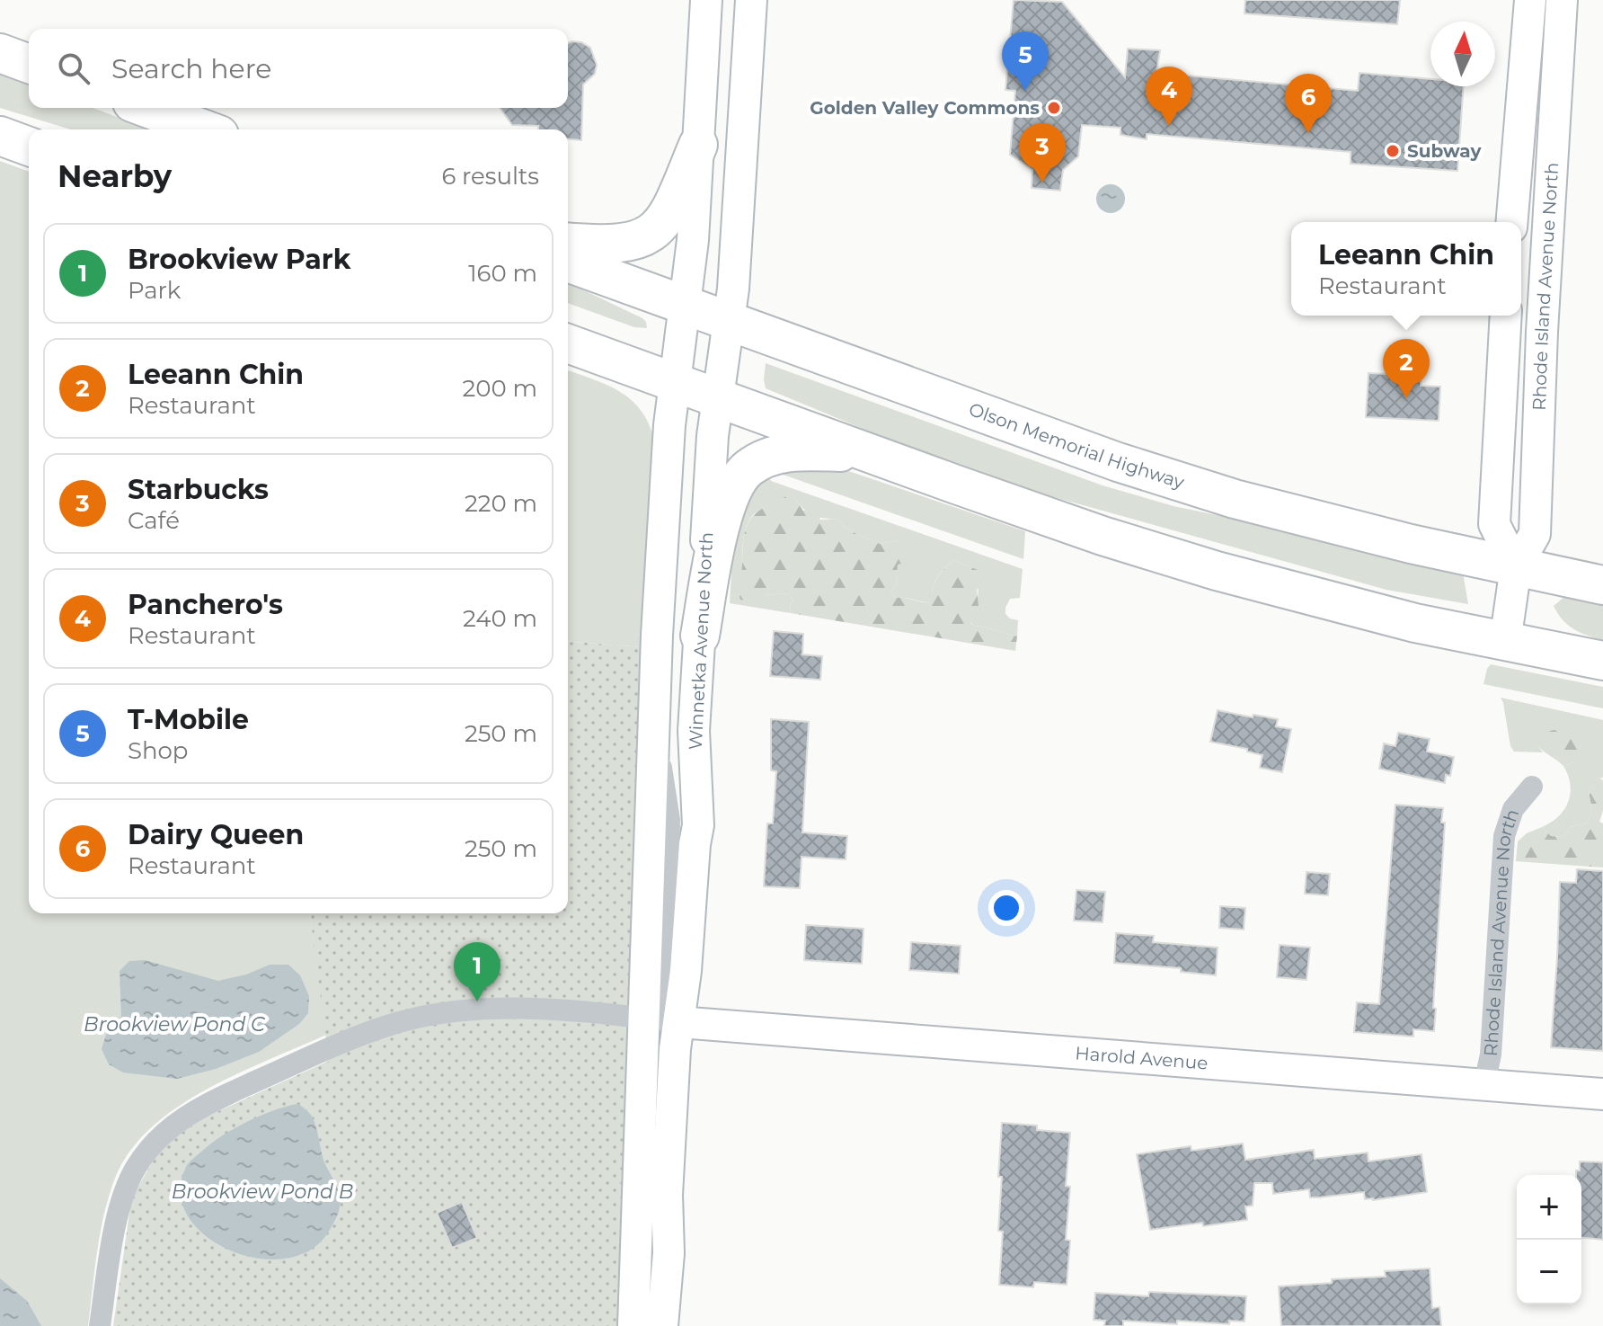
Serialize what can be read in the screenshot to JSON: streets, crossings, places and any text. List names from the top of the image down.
{
  "streets": {
    "highway": ["Olson Memorial Highway"],
    "street": ["Rhode Island Avenue North", "Winnetka Avenue North", "Harold Avenue"]
  },
  "crossings": [
    ["Rhode Island Avenue North", "Olson Memorial Highway"],
    ["Rhode Island Avenue North", "Harold Avenue"],
    ["Olson Memorial Highway", "Winnetka Avenue North"],
    ["Winnetka Avenue North", "Harold Avenue"]
  ],
  "water": ["Brookview Pond C", "Brookview Pond B"],
  "places": ["Golden Valley Commons", "Subway"],
  "north": "top",
  "page": {
    "search": "Search here",
    "pins": [
      "5",
      "4",
      "6",
      "3",
      "2",
      "1"
    ],
    "heading": ["Nearby", "6 results"],
    "popup": ["Leeann Chin", "Restaurant"],
    "list": [
      {
        "mark": "1",
        "name": "Brookview Park",
        "note": "Park",
        "value": "160 m"
      },
      {
        "mark": "2",
        "name": "Leeann Chin",
        "note": "Restaurant",
        "value": "200 m"
      },
      {
        "mark": "3",
        "name": "Starbucks",
        "note": "Café",
        "value": "220 m"
      },
      {
        "mark": "4",
        "name": "Panchero's",
        "note": "Restaurant",
        "value": "240 m"
      },
      {
        "mark": "5",
        "name": "T-Mobile",
        "note": "Shop",
        "value": "250 m"
      },
      {
        "mark": "6",
        "name": "Dairy Queen",
        "note": "Restaurant",
        "value": "250 m"
      }
    ],
    "map_buttons": ["+", "−"]
  }
}
